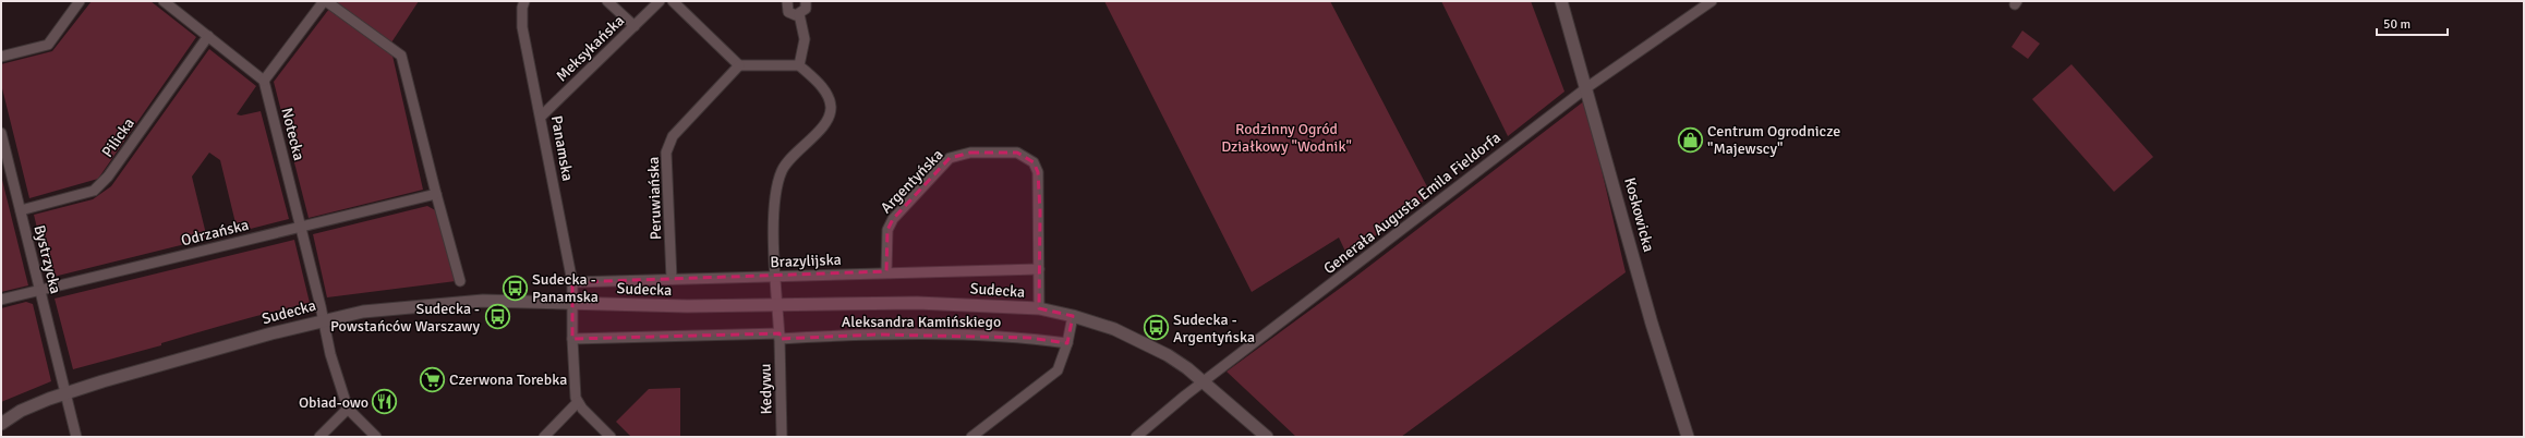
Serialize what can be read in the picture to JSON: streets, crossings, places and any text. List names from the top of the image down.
{
  "streets": {
    "street": [
      "Meksykańska",
      "Notecka",
      "Pilicka",
      "Panamska",
      "Argentyńska",
      "Peruwiańska",
      "Generała Augusta Emila Fieldorfa",
      "Koskowicka",
      "Odrzańska",
      "Bystrzycka",
      "Brazylijska",
      "Sudecka",
      "Aleksandra Kamińskiego",
      "Kedywu"
    ]
  },
  "crossings": [
    ["Meksykańska", "Panamska"],
    ["Notecka", "Odrzańska"],
    ["Notecka", "Sudecka"],
    ["Pilicka", "Bystrzycka"],
    ["Panamska", "Brazylijska"],
    ["Panamska", "Sudecka"],
    ["Panamska", "Aleksandra Kamińskiego"],
    ["Argentyńska", "Brazylijska"],
    ["Argentyńska", "Sudecka"],
    ["Peruwiańska", "Brazylijska"],
    ["Generała Augusta Emila Fieldorfa", "Koskowicka"],
    ["Generała Augusta Emila Fieldorfa", "Sudecka"],
    ["Odrzańska", "Bystrzycka"],
    ["Bystrzycka", "Sudecka"],
    ["Aleksandra Kamińskiego", "Kedywu"]
  ],
  "parks": ["Rodzinny Ogród Działkowy \"Wodnik\""],
  "places": {
    "shop": ["Centrum Ogrodnicze \"Majewscy\""],
    "bus stop": ["Sudecka - Panamska", "Sudecka - Powstańców Warszawy", "Sudecka - Argentyńska"],
    "supermarket": ["Czerwona Torebka"],
    "restaurant": ["Obiad-owo"]
  },
  "scale_bar": "50 m"
}
